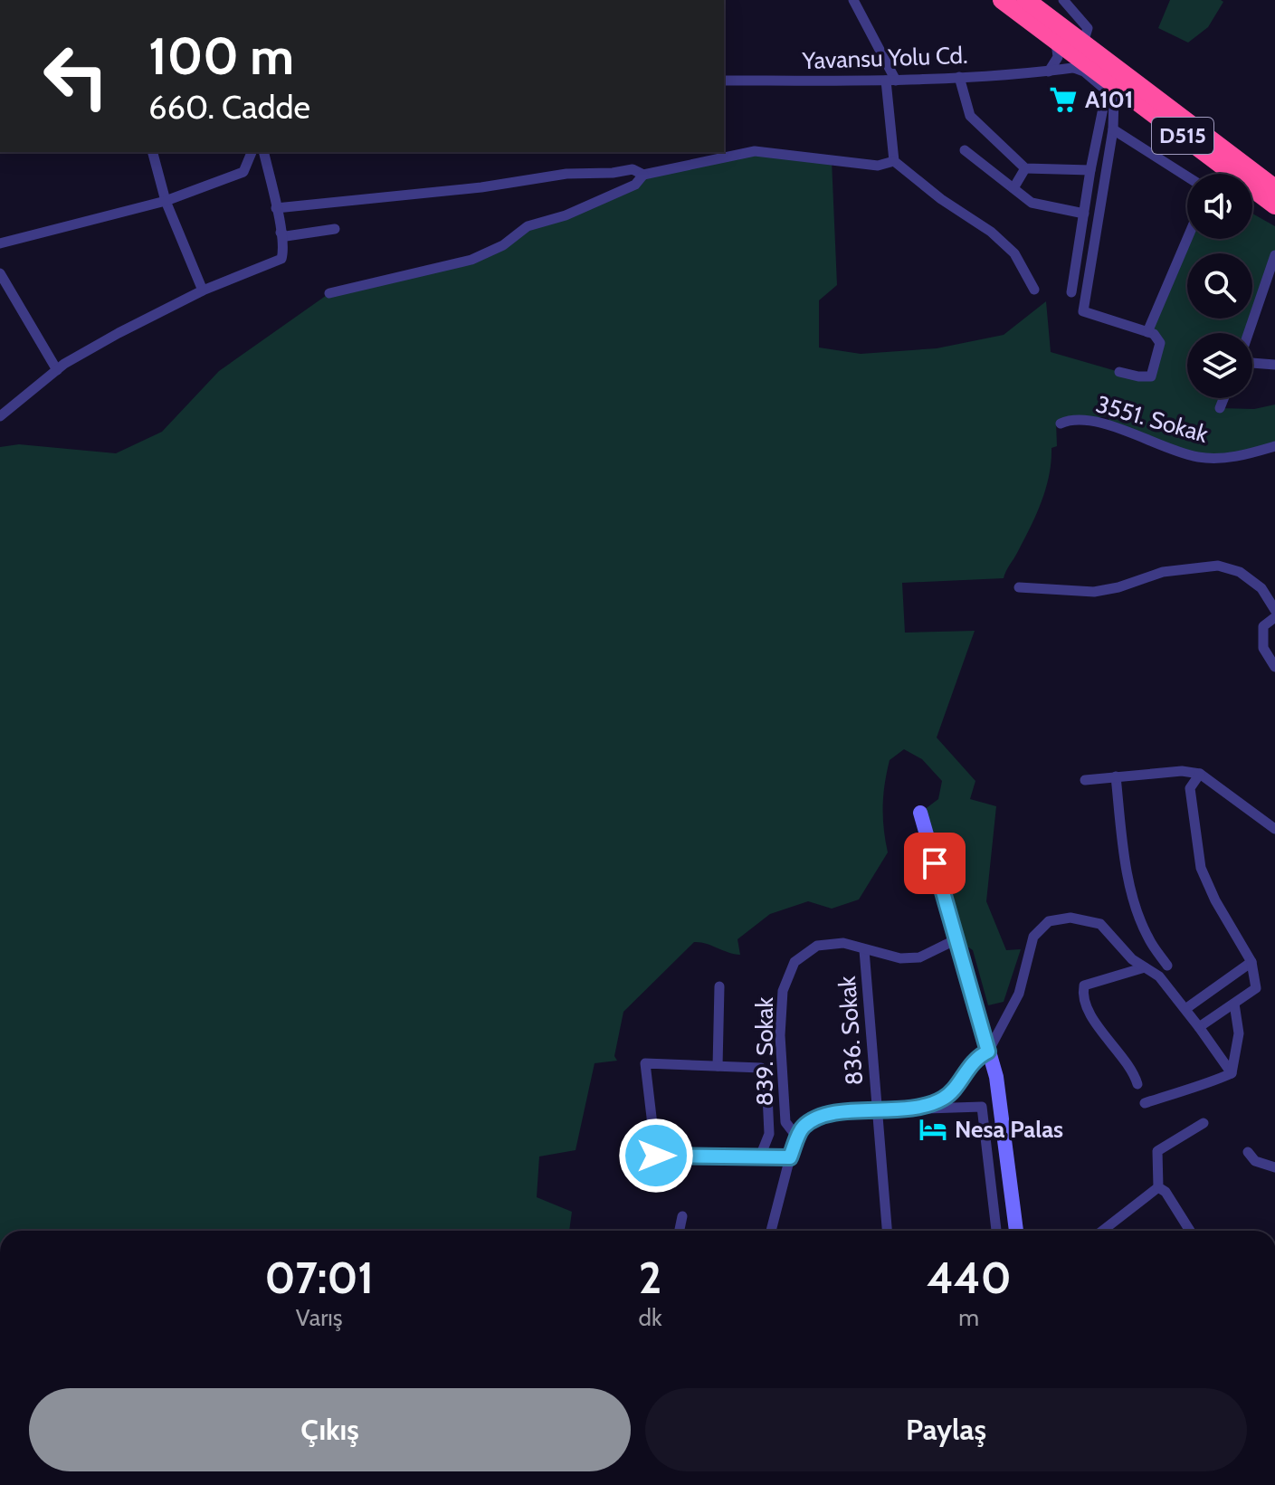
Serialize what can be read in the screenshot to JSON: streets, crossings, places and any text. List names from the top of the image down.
{
  "streets": {
    "highway": ["D515"],
    "street": [
      "Yavansu Yolu Cd.",
      "3551. Sokak",
      "836. Sokak",
      "839. Sokak"
    ]
  },
  "crossings": [
    ["Yavansu Yolu Cd.", "D515"],
    ["836. Sokak", "839. Sokak"]
  ],
  "places": {
    "supermarket": ["A101"],
    "hotel": ["Nesa Palas"]
  },
  "page": {
    "turn": ["100 m", "660. Cadde"],
    "eta": [
      "07:01",
      "Varış",
      "2",
      "dk",
      "440",
      "m"
    ],
    "buttons": ["Çıkış", "Paylaş"]
  }
}
